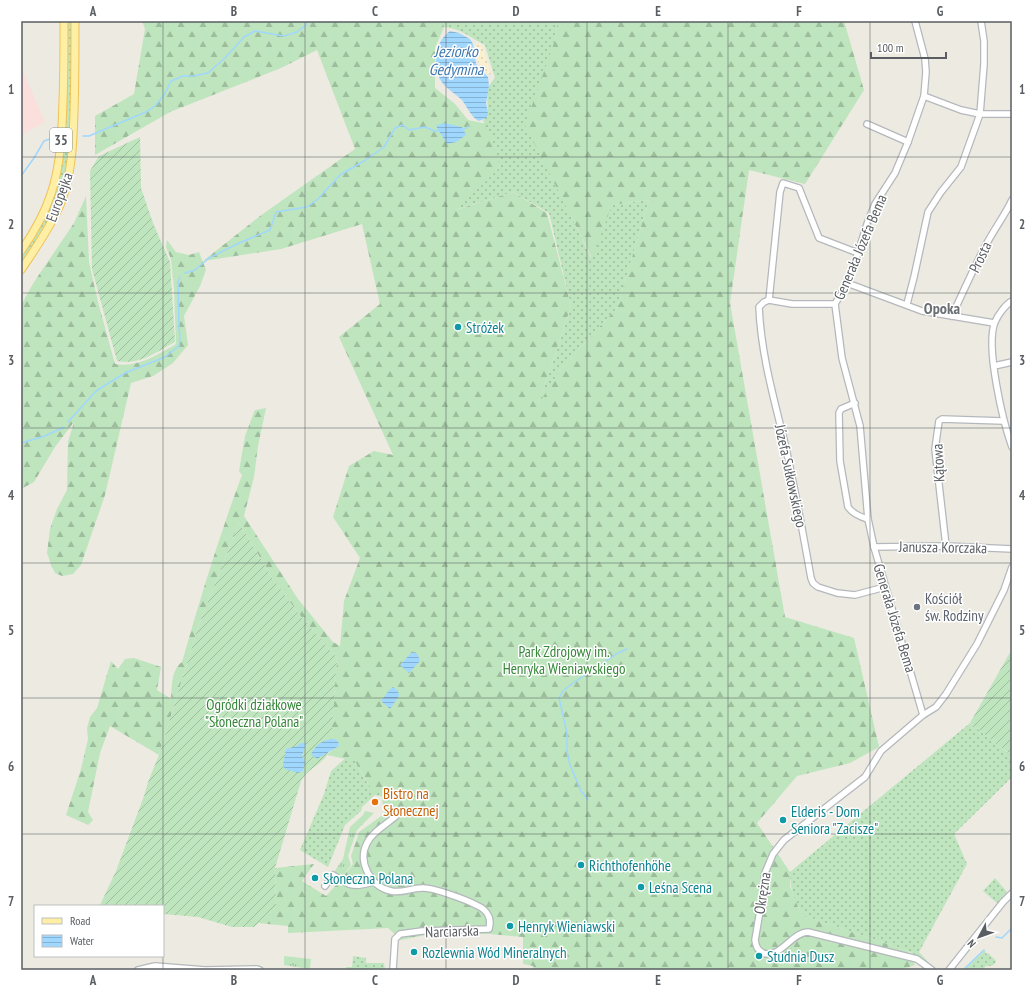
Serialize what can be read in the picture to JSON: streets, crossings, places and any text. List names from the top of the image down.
{
  "streets": {
    "main road": ["35", "Europejka"],
    "street": [
      "Generała Józefa Bema",
      "Prosta",
      "Kątowa",
      "Józefa Sułkowskiego",
      "Janusza Korczaka",
      "Okrężna",
      "Narciarska"
    ]
  },
  "crossings": [
    ["Generała Józefa Bema", "Józefa Sułkowskiego"],
    ["Generała Józefa Bema", "Janusza Korczaka"],
    ["Generała Józefa Bema", "Okrężna"],
    ["Kątowa", "Janusza Korczaka"]
  ],
  "districts": ["Opoka"],
  "water": ["Jeziorko Gedymina"],
  "parks": ["Park Zdrojowy im. Henryka Wieniawskiego", "Ogródki działkowe \"Słoneczna Polana\""],
  "places": [
    "Stróżek",
    "Kościół św. Rodziny",
    "Bistro na Słonecznej",
    "Elderis - Dom Seniora \"Zacisze\"",
    "Richthofenhöhe",
    "Słoneczna Polana",
    "Leśna Scena",
    "Henryk Wieniawski",
    "Rozlewnia Wód Mineralnych",
    "Studnia Dusz"
  ],
  "legend": ["Road", "Water"],
  "scale_bar": "100 m",
  "north": "bottom left",
  "grid": {
    "columns": [
      "A",
      "B",
      "C",
      "D",
      "E",
      "F",
      "G"
    ],
    "rows": [
      "1",
      "2",
      "3",
      "4",
      "5",
      "6",
      "7"
    ]
  }
}
